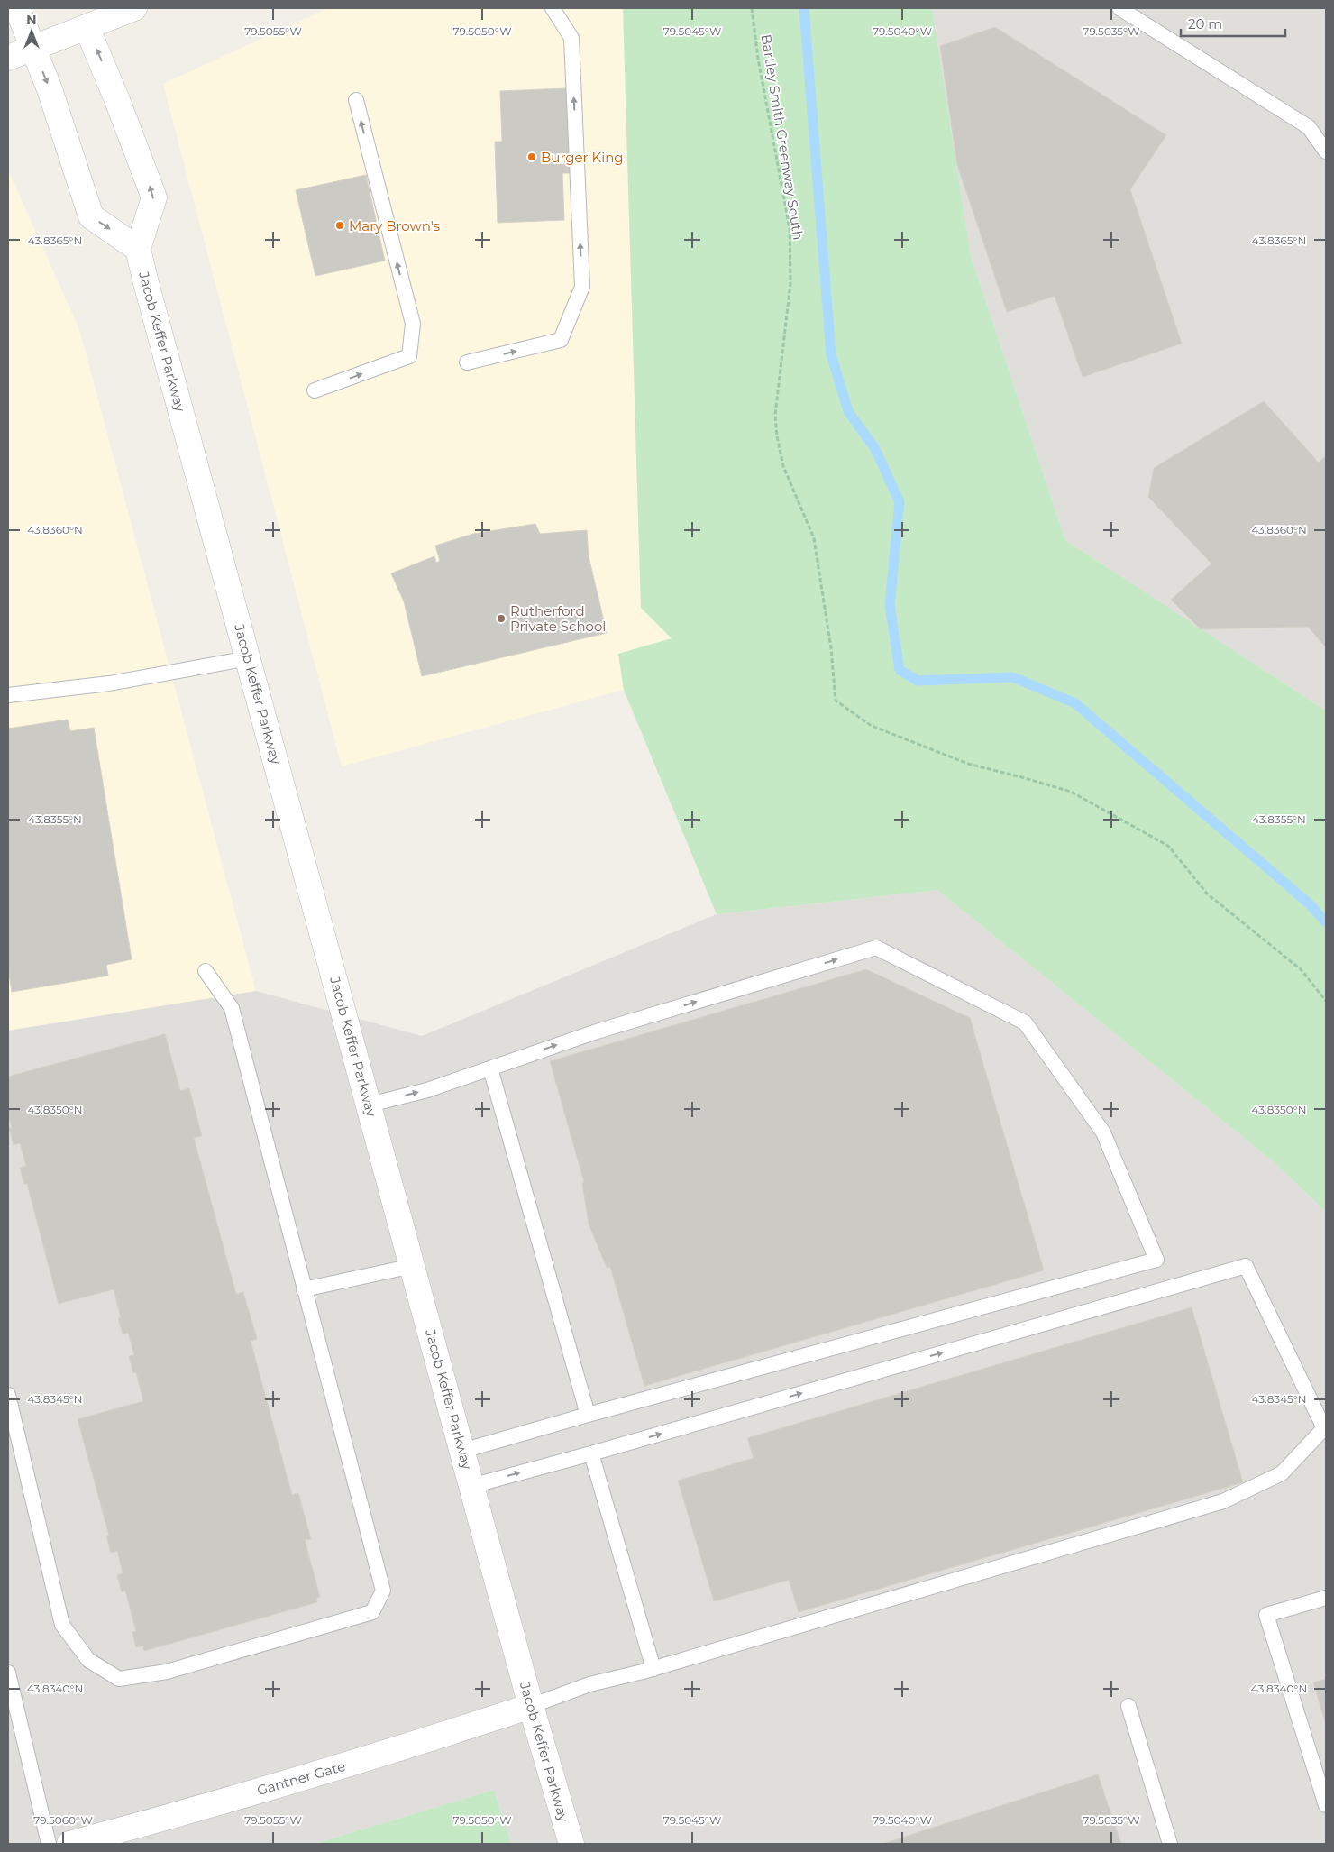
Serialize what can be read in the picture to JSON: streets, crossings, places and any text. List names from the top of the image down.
{
  "streets": {
    "street": ["Jacob Keffer Parkway", "Gantner Gate"],
    "path": ["Bartley Smith Greenway South"]
  },
  "crossings": [
    ["Jacob Keffer Parkway", "Gantner Gate"]
  ],
  "places": ["Burger King", "Mary Brown's", "Rutherford Private School"],
  "scale_bar": "20 m",
  "north": "top",
  "coordinates": [
    "79.5055°W",
    "79.5050°W",
    "79.5045°W",
    "79.5040°W",
    "79.5035°W",
    "43.8365°N",
    "43.8360°N",
    "43.8355°N",
    "43.8350°N",
    "43.8345°N",
    "43.8340°N",
    "79.5060°W"
  ]
}
